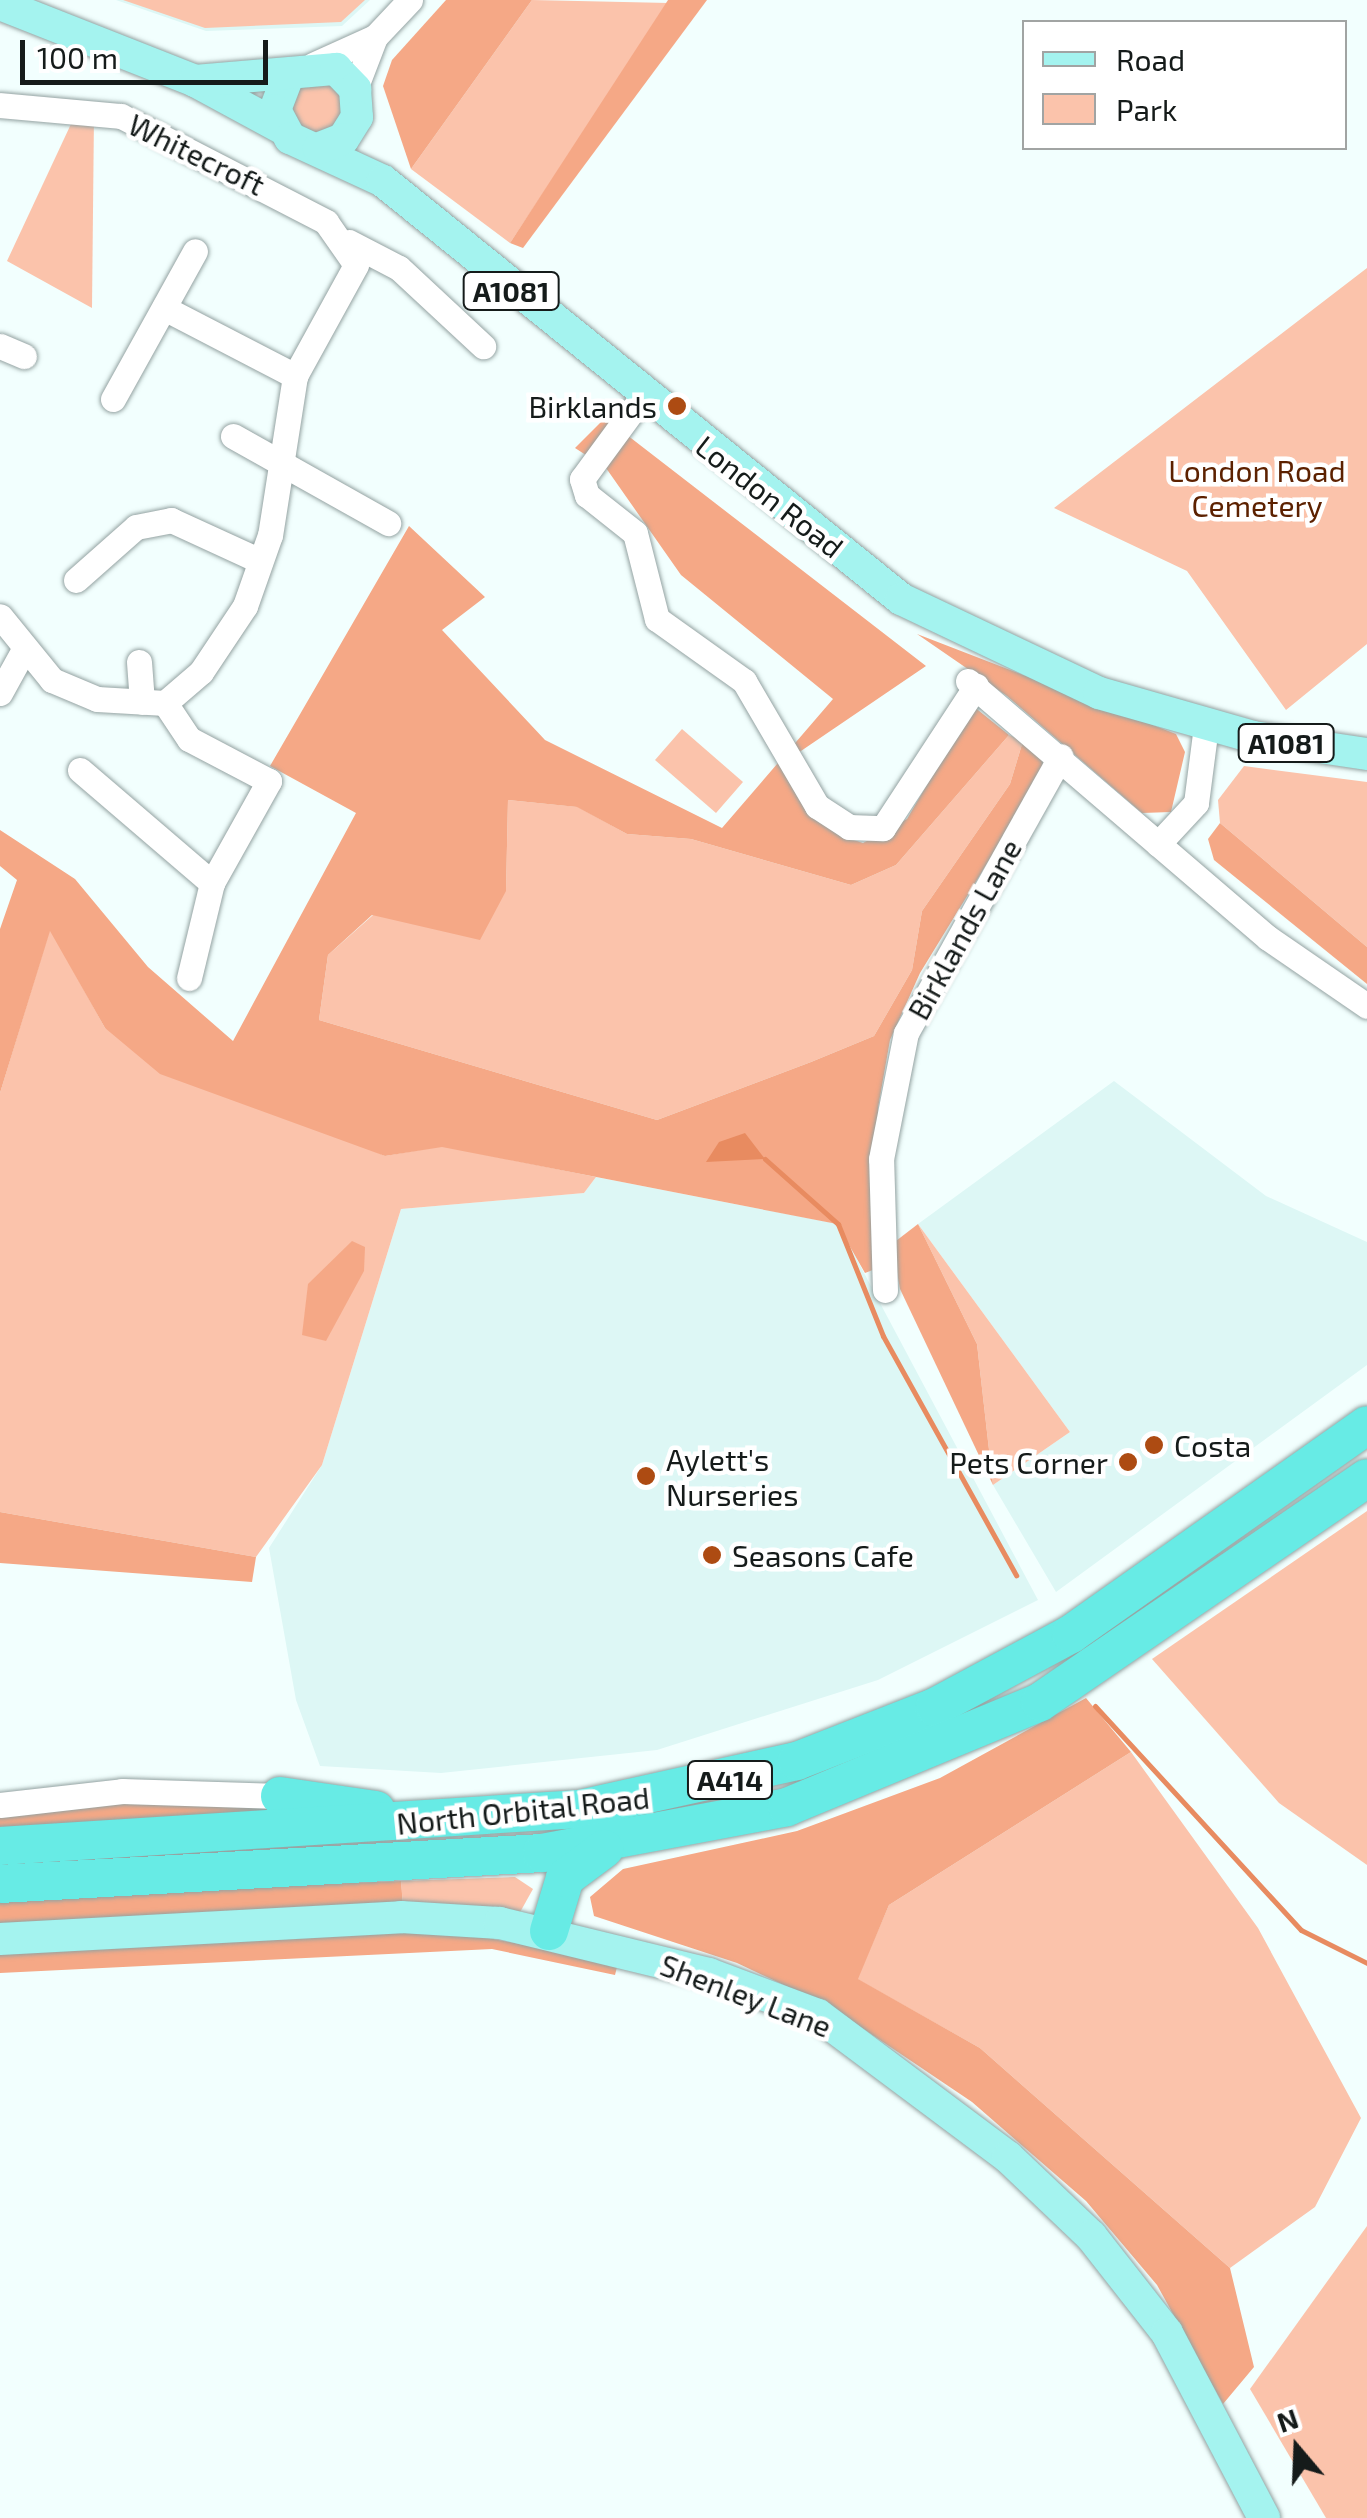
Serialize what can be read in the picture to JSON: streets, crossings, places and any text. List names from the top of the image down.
{
  "streets": {
    "highway": ["A414", "North Orbital Road"],
    "main road": ["A1081", "London Road", "Shenley Lane"],
    "street": ["Whitecroft", "Birklands Lane"]
  },
  "parks": ["London Road Cemetery"],
  "places": [
    "Birklands",
    "Costa",
    "Pets Corner",
    "Aylett's Nurseries",
    "Seasons Cafe"
  ],
  "legend": ["Road", "Park"],
  "scale_bar": "100 m",
  "north": "top"
}
